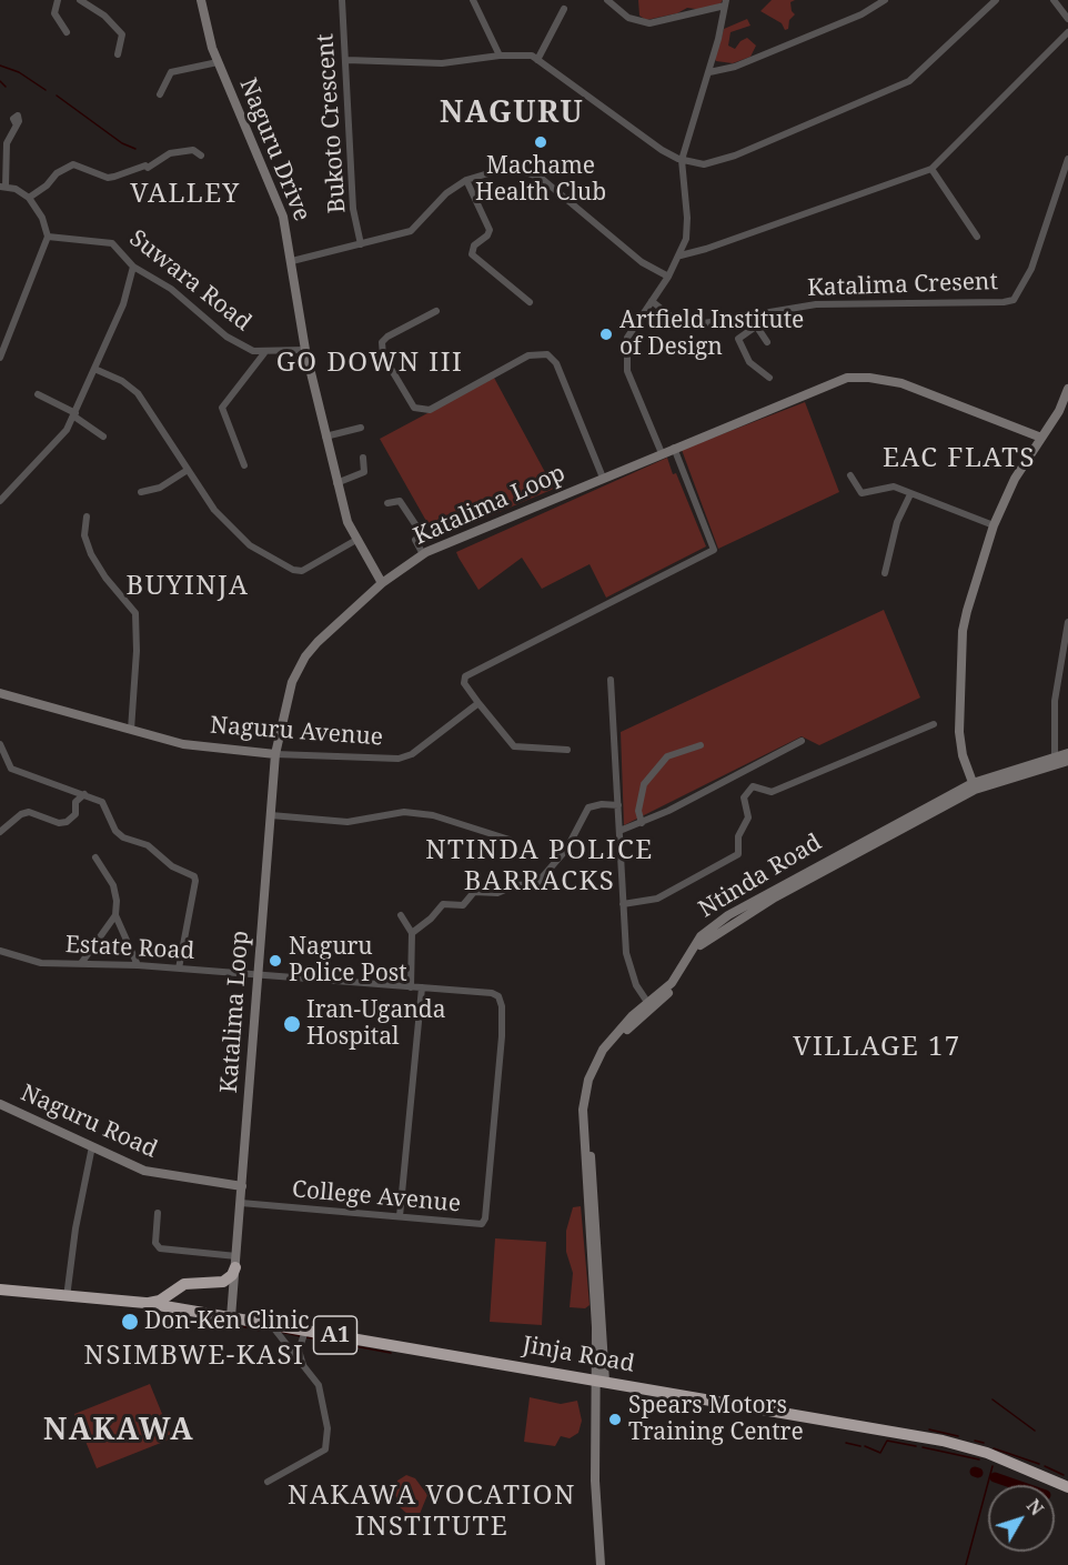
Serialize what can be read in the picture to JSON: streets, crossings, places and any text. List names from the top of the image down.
{
  "streets": {
    "highway": ["A1", "Jinja Road"],
    "street": [
      "Bukoto Crescent",
      "Naguru Drive",
      "Suwara Road",
      "Katalima Cresent",
      "Katalima Loop",
      "Naguru Avenue",
      "Ntinda Road",
      "Estate Road",
      "Naguru Road",
      "College Avenue"
    ]
  },
  "crossings": [
    ["Naguru Drive", "Suwara Road"],
    ["Naguru Drive", "Katalima Loop"],
    ["Katalima Loop", "Naguru Avenue"],
    ["Katalima Loop", "Estate Road"],
    ["Katalima Loop", "Naguru Road"],
    ["Katalima Loop", "College Avenue"],
    ["Katalima Loop", "Jinja Road"],
    ["Ntinda Road", "Jinja Road"],
    ["Estate Road", "College Avenue"]
  ],
  "districts": [
    "NAGURU",
    "VALLEY",
    "GO DOWN III",
    "EAC FLATS",
    "BUYINJA",
    "NTINDA POLICE BARRACKS",
    "VILLAGE 17",
    "NSIMBWE-KASI",
    "NAKAWA",
    "NAKAWA VOCATION INSTITUTE"
  ],
  "places": [
    "Machame Health Club",
    "Artfield Institute of Design",
    "Naguru Police Post",
    "Iran-Uganda Hospital",
    "Don-Ken Clinic",
    "Spears Motors Training Centre"
  ],
  "north": "top right"
}
